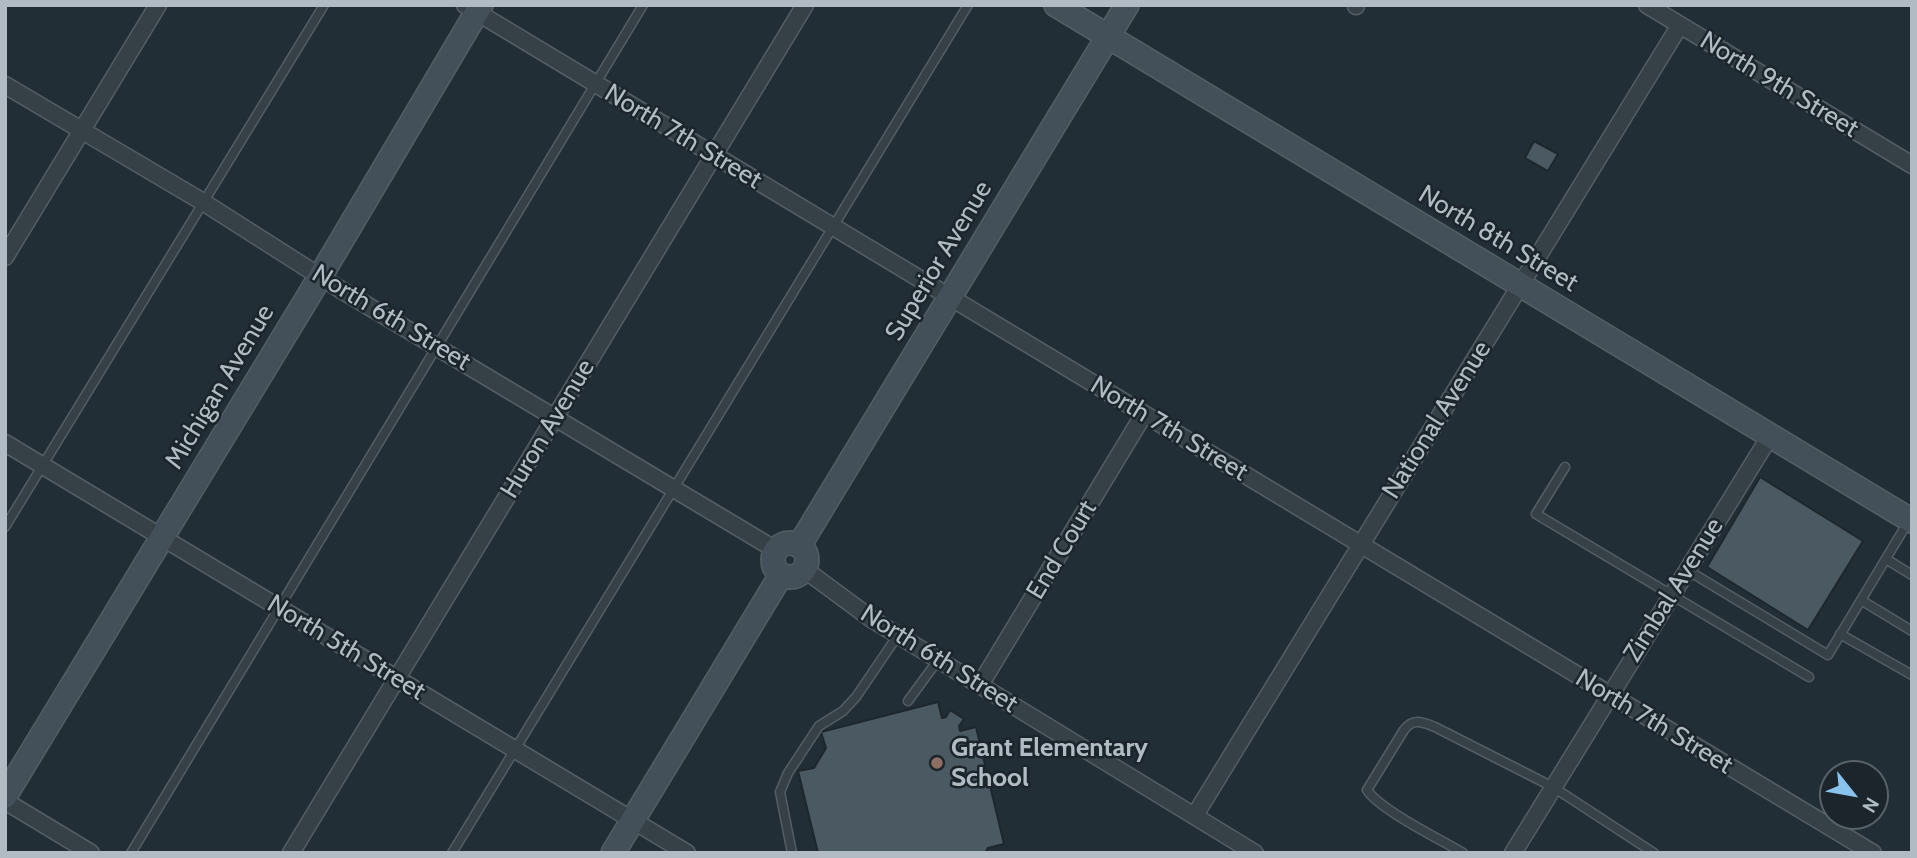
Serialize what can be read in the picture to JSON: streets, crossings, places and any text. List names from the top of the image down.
{
  "streets": {
    "street": [
      "North 9th Street",
      "North 7th Street",
      "North 8th Street",
      "Superior Avenue",
      "North 6th Street",
      "Michigan Avenue",
      "National Avenue",
      "Huron Avenue",
      "End Court",
      "Zimbal Avenue",
      "North 5th Street"
    ]
  },
  "crossings": [
    ["North 9th Street", "National Avenue"],
    ["North 7th Street", "Superior Avenue"],
    ["North 7th Street", "Michigan Avenue"],
    ["North 7th Street", "National Avenue"],
    ["North 7th Street", "Huron Avenue"],
    ["North 7th Street", "End Court"],
    ["North 7th Street", "Zimbal Avenue"],
    ["North 8th Street", "Superior Avenue"],
    ["North 8th Street", "National Avenue"],
    ["North 8th Street", "Zimbal Avenue"],
    ["Superior Avenue", "North 6th Street"],
    ["North 6th Street", "Michigan Avenue"],
    ["North 6th Street", "National Avenue"],
    ["North 6th Street", "Huron Avenue"],
    ["North 6th Street", "End Court"],
    ["Michigan Avenue", "North 5th Street"],
    ["Huron Avenue", "North 5th Street"]
  ],
  "places": ["Grant Elementary School"],
  "north": "bottom right"
}
